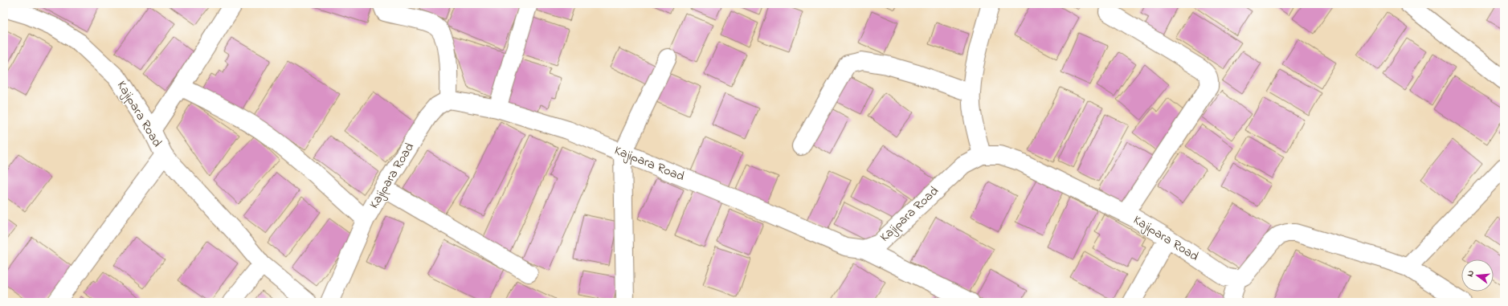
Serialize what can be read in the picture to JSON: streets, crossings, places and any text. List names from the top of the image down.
{
  "streets": {
    "street": ["Kajipara Road"]
  },
  "north": "left"
}
